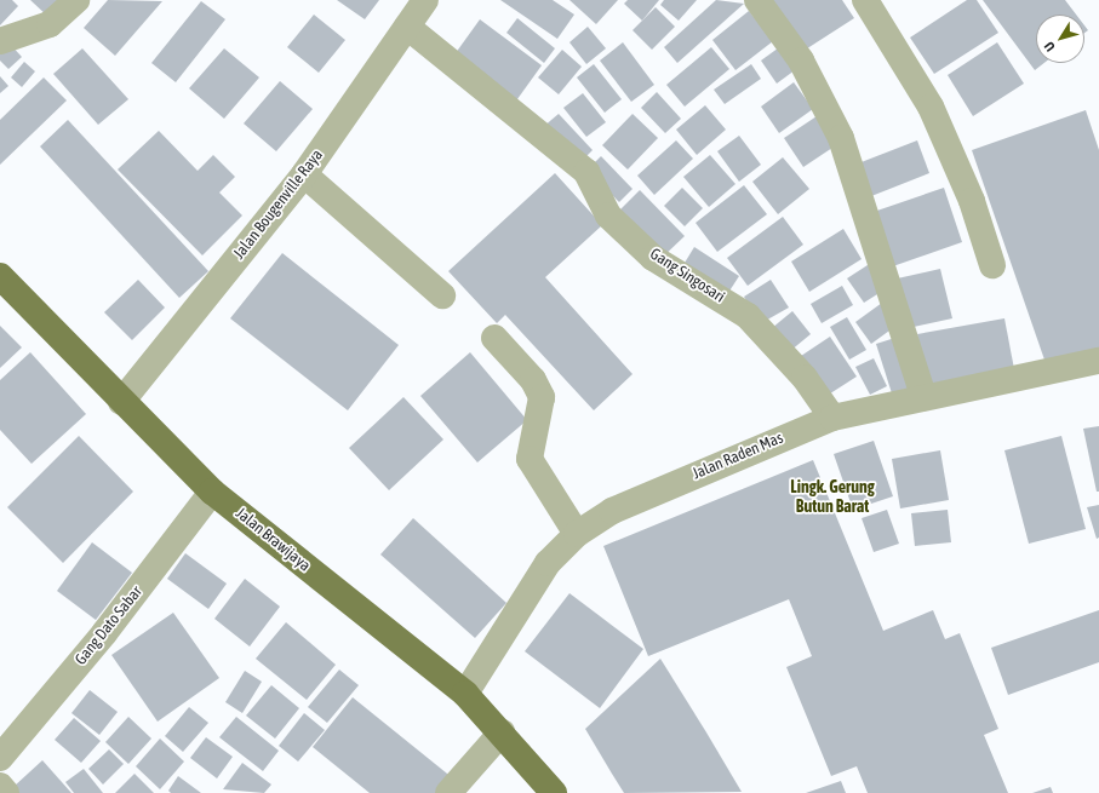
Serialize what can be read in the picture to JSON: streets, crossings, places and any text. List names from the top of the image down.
{
  "streets": {
    "main road": ["Jalan Brawijaya"],
    "street": [
      "Jalan Bougenville Raya",
      "Gang Singosari",
      "Jalan Raden Mas",
      "Gang Dato Sabar"
    ]
  },
  "crossings": [
    ["Jalan Bougenville Raya", "Gang Singosari"],
    ["Jalan Bougenville Raya", "Jalan Brawijaya"],
    ["Gang Singosari", "Jalan Raden Mas"],
    ["Jalan Raden Mas", "Jalan Brawijaya"],
    ["Jalan Brawijaya", "Gang Dato Sabar"]
  ],
  "districts": ["Lingk. Gerung Butun Barat"],
  "north": "bottom left"
}
